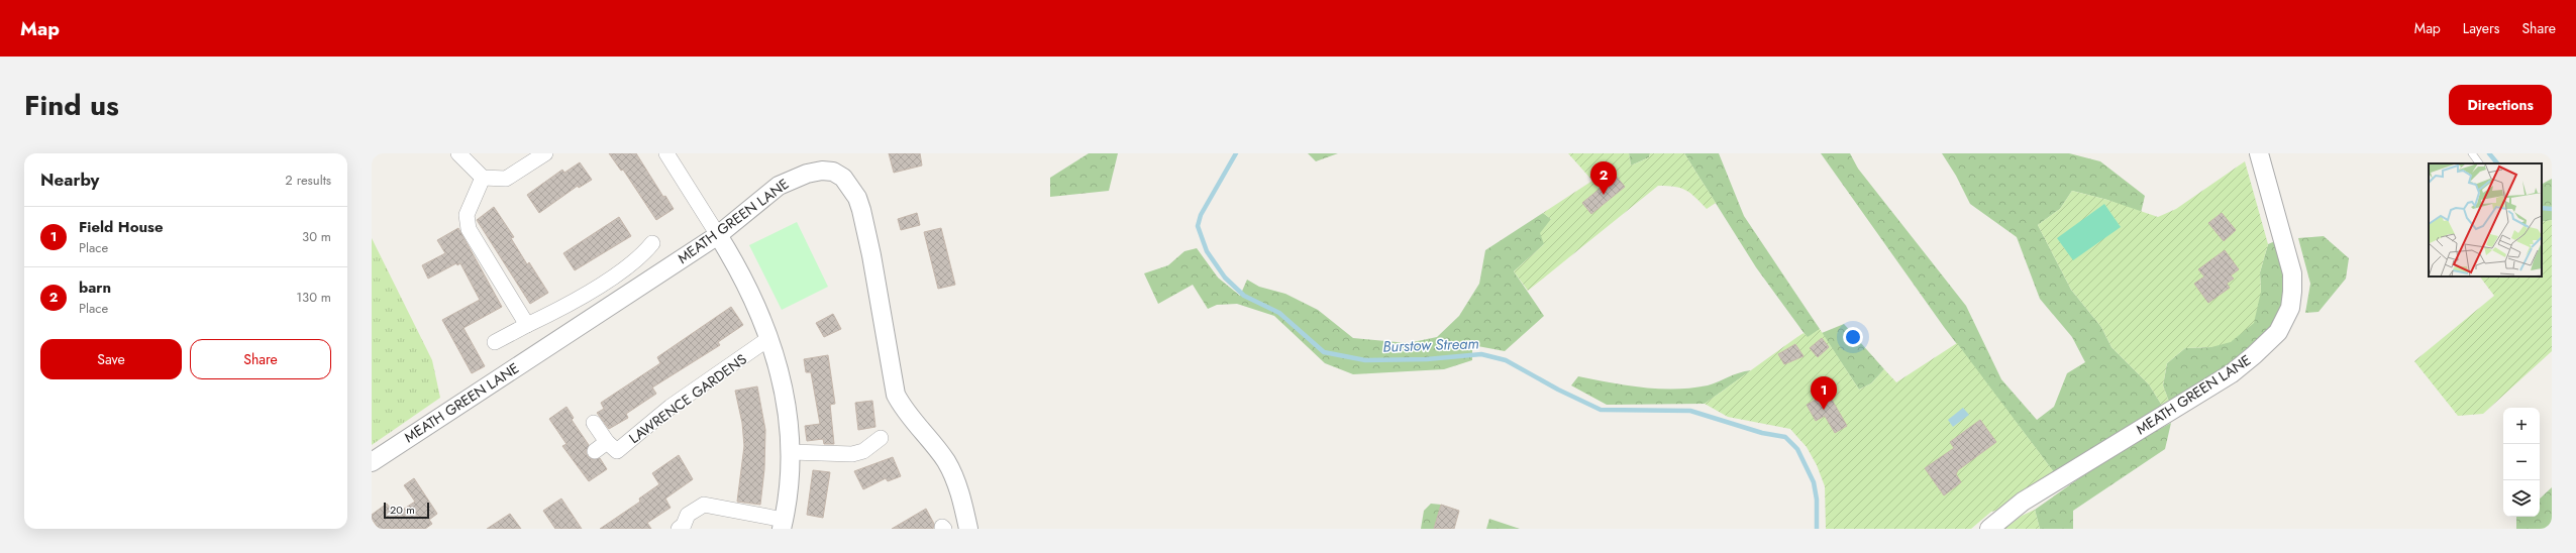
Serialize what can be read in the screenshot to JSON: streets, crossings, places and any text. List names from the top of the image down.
{
  "streets": {
    "street": ["MEATH GREEN LANE", "LAWRENCE GARDENS"]
  },
  "water": ["Burstow Stream"],
  "scale_bar": "20 m",
  "page": {
    "header": "Map",
    "nav": ["Map", "Layers", "Share"],
    "title": "Find us",
    "buttons": [
      "Directions",
      ["Save", "Share"]
    ],
    "heading": ["Nearby", "2 results"],
    "pins": ["2", "1"],
    "list": [
      {
        "mark": "1",
        "name": "Field House",
        "note": "Place",
        "value": "30 m"
      },
      {
        "mark": "2",
        "name": "barn",
        "note": "Place",
        "value": "130 m"
      }
    ],
    "map_buttons": ["+", "−"],
    "scale": "20 m"
  }
}
